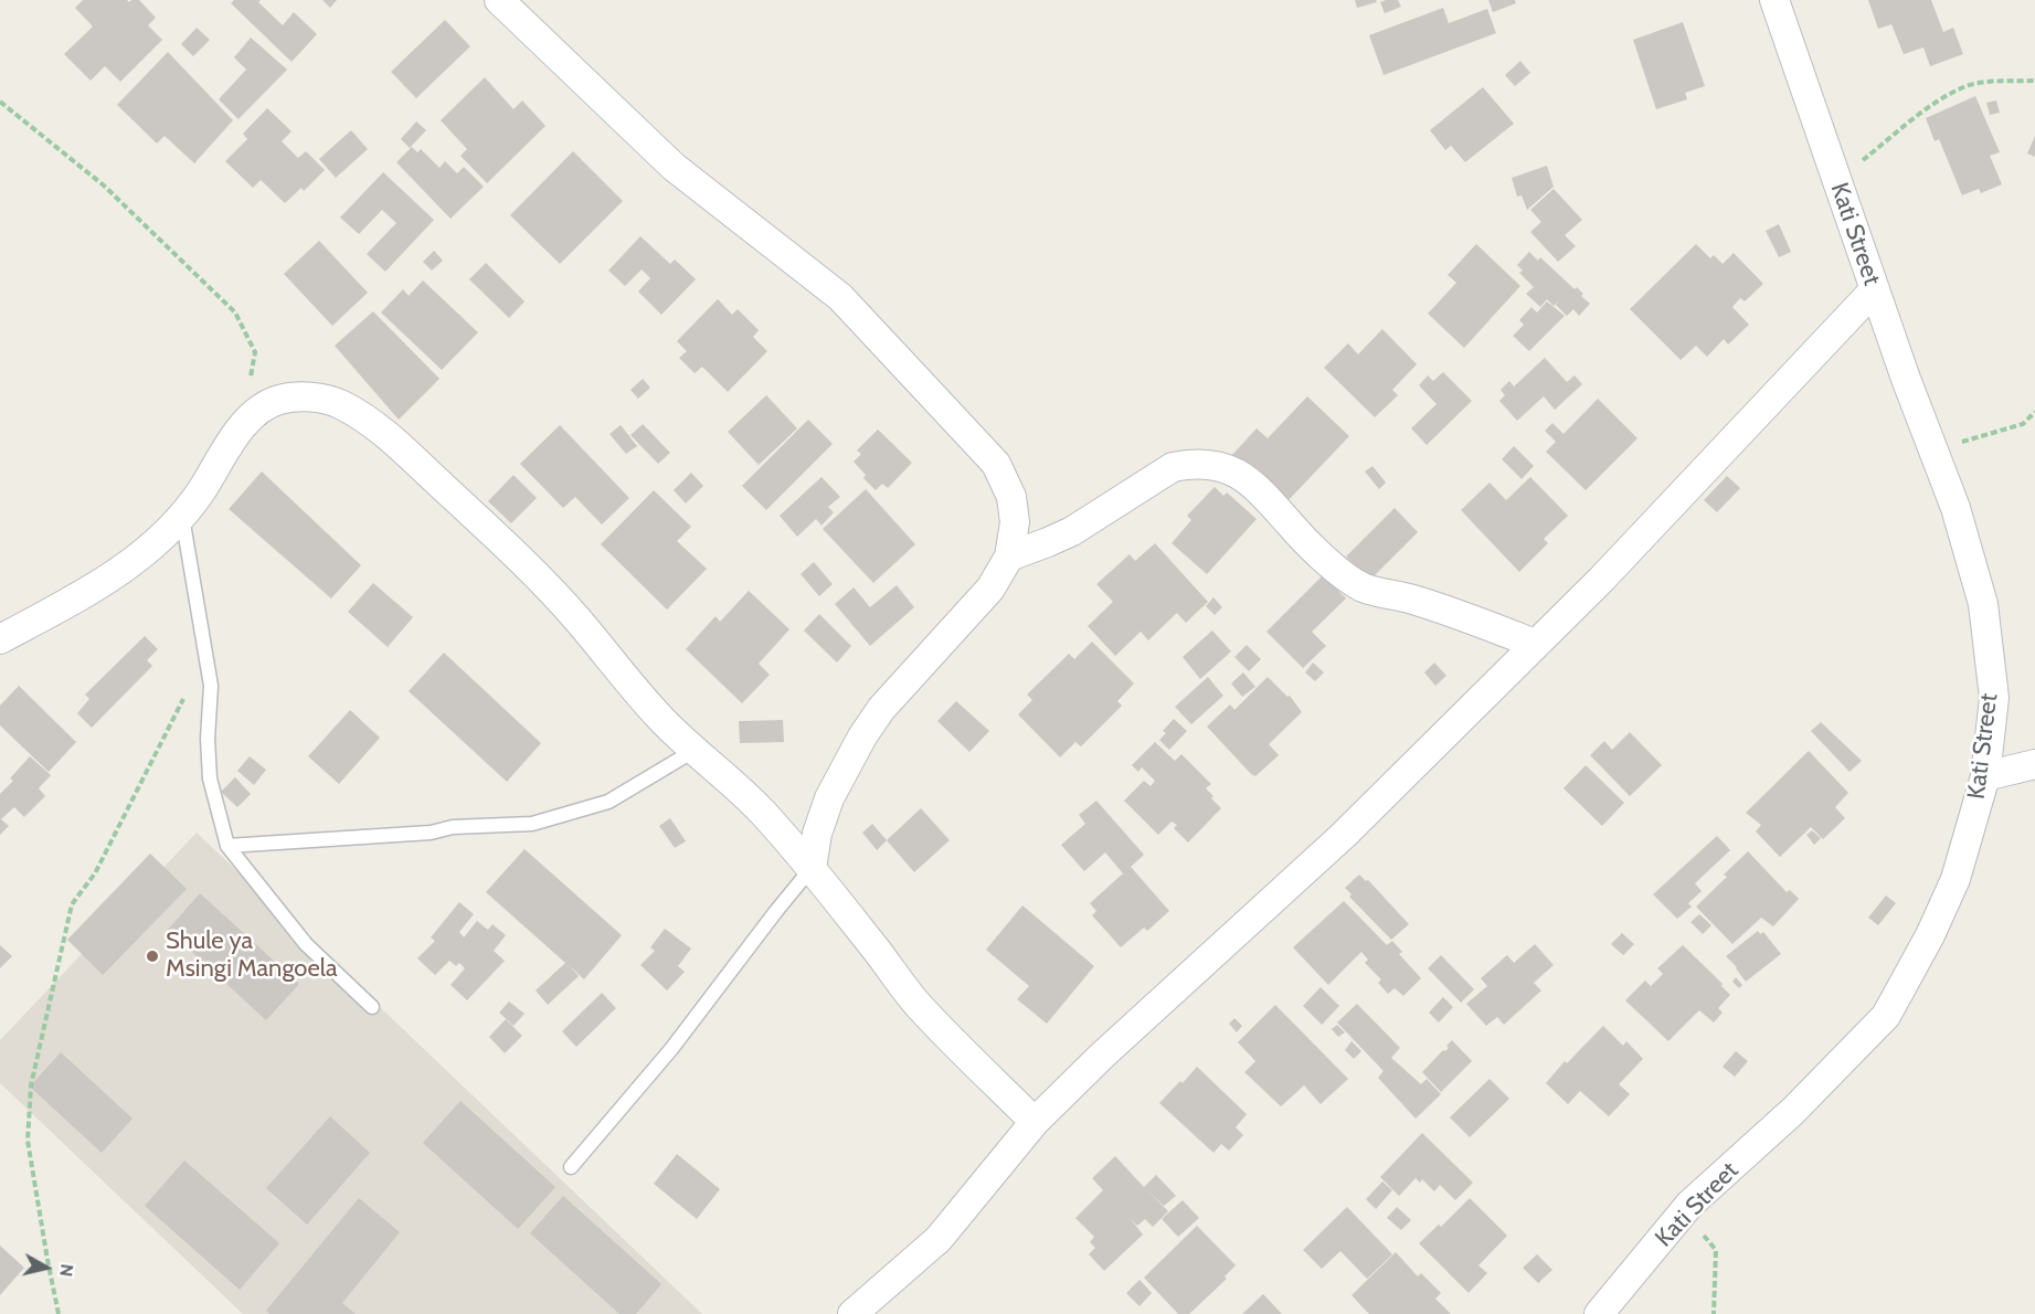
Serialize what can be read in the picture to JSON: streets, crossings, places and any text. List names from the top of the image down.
{
  "streets": {
    "street": ["Kati Street"]
  },
  "places": ["Shule ya Msingi Mangoela"],
  "north": "right"
}
